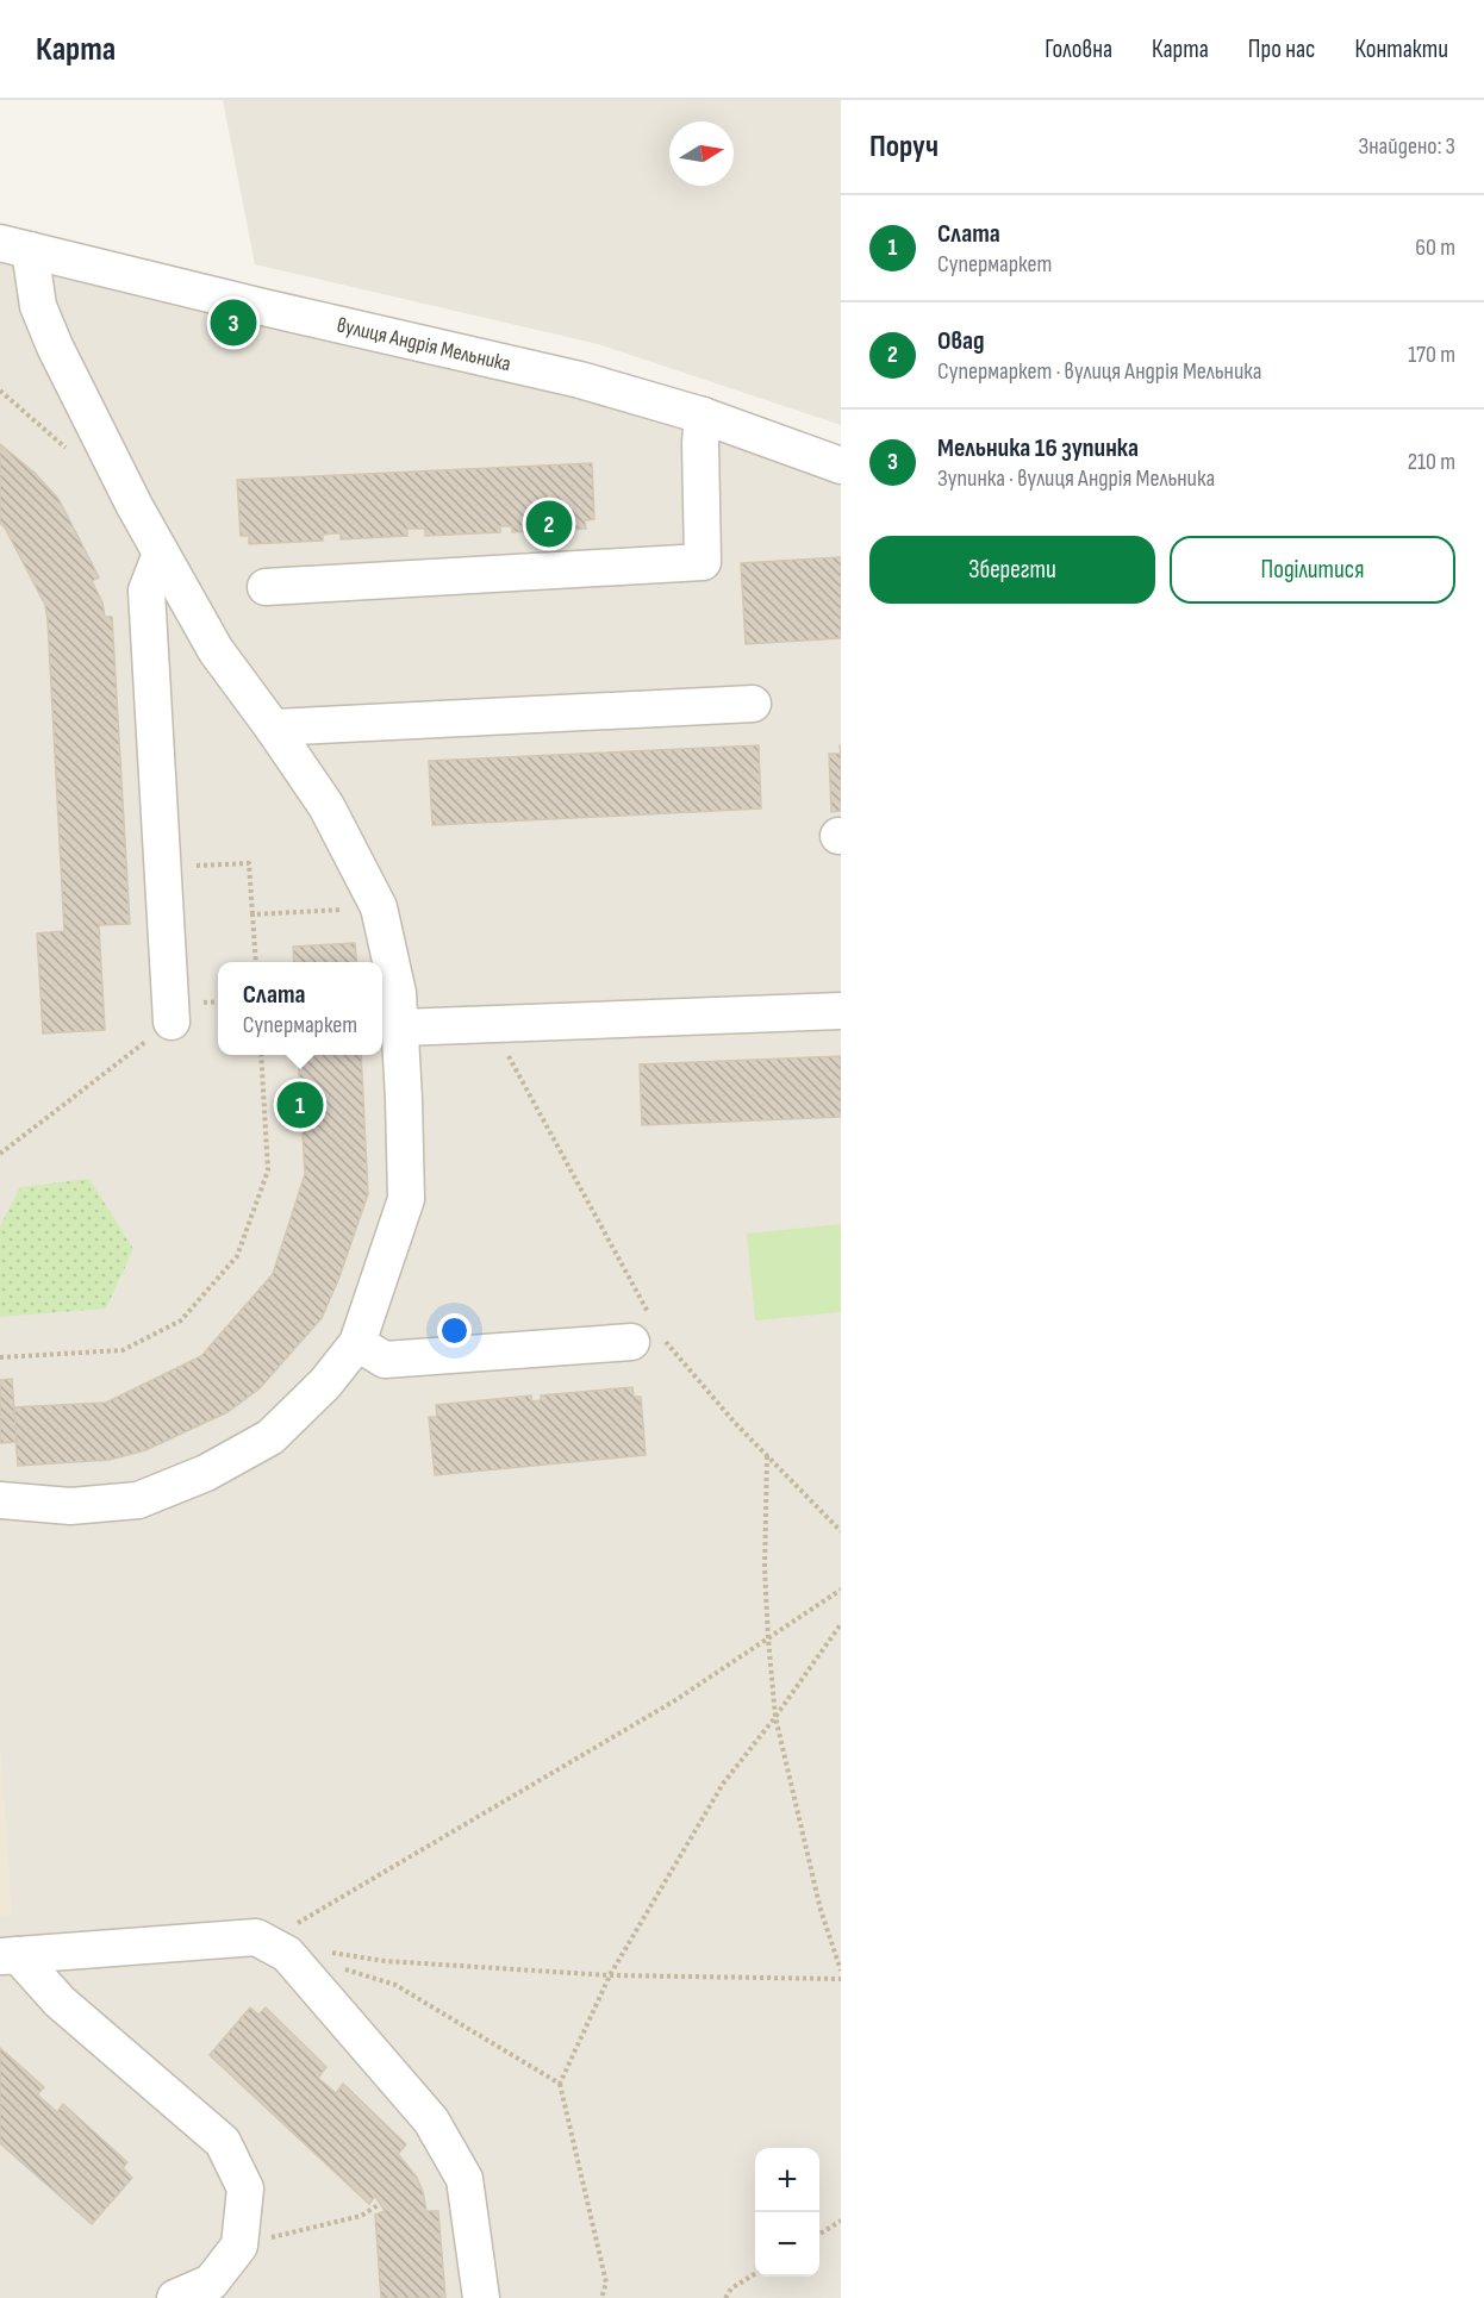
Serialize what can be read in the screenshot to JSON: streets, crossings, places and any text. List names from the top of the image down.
{
  "streets": {
    "street": ["вулиця Андрія Мельника"]
  },
  "north": "right",
  "page": {
    "header": "Карта",
    "nav": [
      "Головна",
      "Карта",
      "Про нас",
      "Контакти"
    ],
    "heading": ["Поруч", "Знайдено: 3"],
    "list": [
      {
        "mark": "1",
        "name": "Слата",
        "note": "Супермаркет",
        "value": "60 m"
      },
      {
        "mark": "2",
        "name": "Овад",
        "note": "Супермаркет · вулиця Андрія Мельника",
        "value": "170 m"
      },
      {
        "mark": "3",
        "name": "Мельника 16 зупинка",
        "note": "Зупинка · вулиця Андрія Мельника",
        "value": "210 m"
      }
    ],
    "pins": ["3", "2", "1"],
    "buttons": ["Зберегти", "Поділитися"],
    "popup": ["Слата", "Супермаркет"],
    "map_buttons": ["+", "−"]
  }
}
